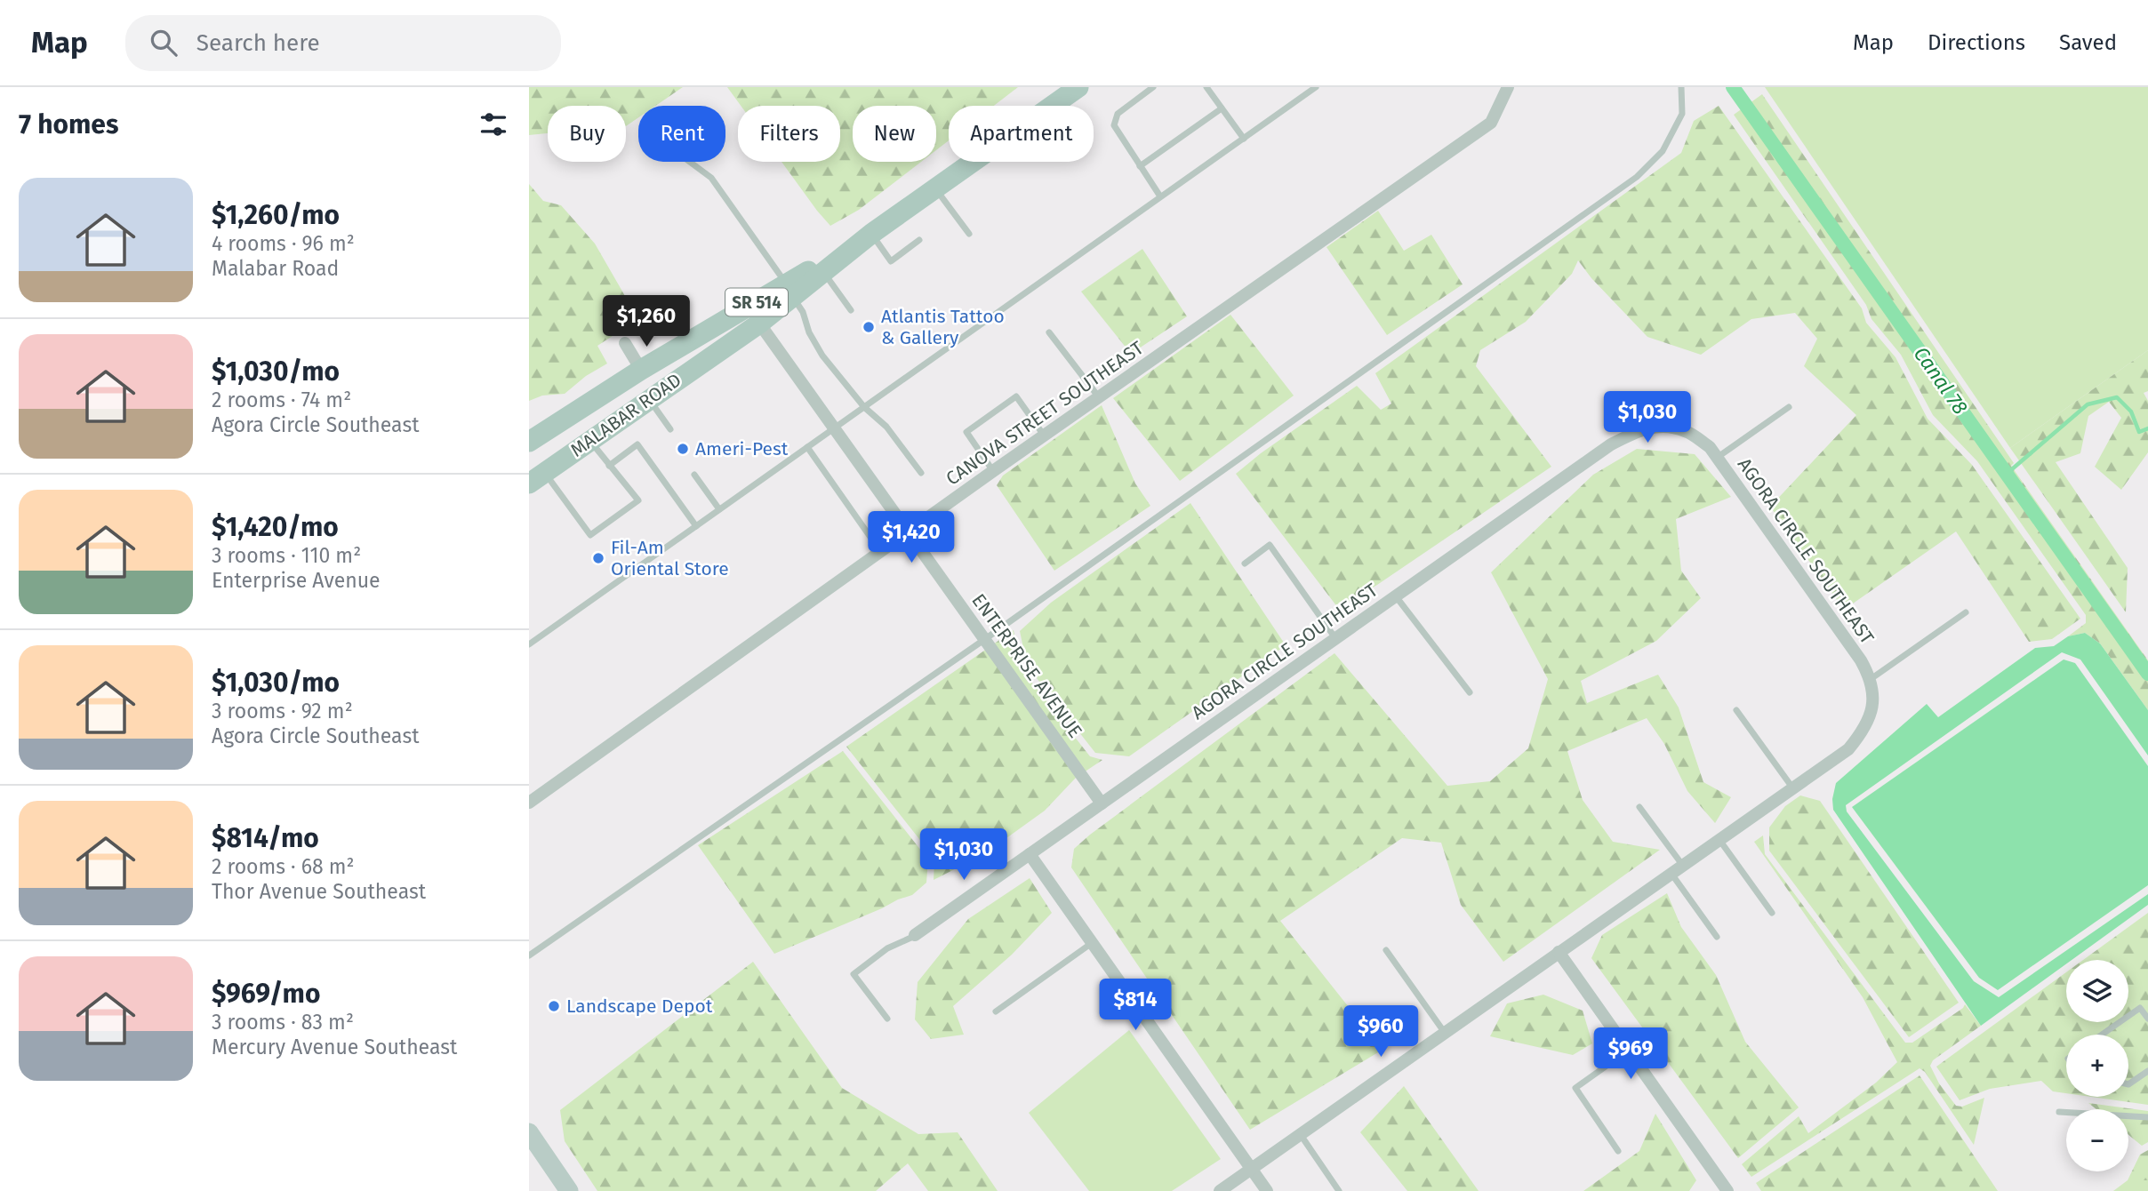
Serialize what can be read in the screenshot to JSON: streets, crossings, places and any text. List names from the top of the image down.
{
  "streets": {
    "main road": ["SR 514", "MALABAR ROAD"],
    "street": ["CANOVA STREET SOUTHEAST", "AGORA CIRCLE SOUTHEAST", "ENTERPRISE AVENUE"]
  },
  "crossings": [
    ["CANOVA STREET SOUTHEAST", "ENTERPRISE AVENUE"],
    ["MALABAR ROAD", "ENTERPRISE AVENUE"],
    ["AGORA CIRCLE SOUTHEAST", "ENTERPRISE AVENUE"]
  ],
  "water": ["Canal 78"],
  "places": [
    "Atlantis Tattoo & Gallery",
    "Ameri-Pest",
    "Fil-Am Oriental Store",
    "Landscape Depot"
  ],
  "page": {
    "header": "Map",
    "search": "Search here",
    "nav": ["Map", "Directions", "Saved"],
    "heading": "7 homes",
    "chip": [
      "Buy",
      "Rent",
      "Filters",
      "New",
      "Apartment"
    ],
    "list": [
      {
        "name": "$1,260/mo",
        "note": "4 rooms · 96 m² · Malabar Road"
      },
      {
        "name": "$1,030/mo",
        "note": "2 rooms · 74 m² · Agora Circle Southeast"
      },
      {
        "name": "$1,420/mo",
        "note": "3 rooms · 110 m² · Enterprise Avenue"
      },
      {
        "name": "$1,030/mo",
        "note": "3 rooms · 92 m² · Agora Circle Southeast"
      },
      {
        "name": "$814/mo",
        "note": "2 rooms · 68 m² · Thor Avenue Southeast"
      },
      {
        "name": "$969/mo",
        "note": "3 rooms · 83 m² · Mercury Avenue Southeast"
      }
    ],
    "price": [
      "$1,260",
      "$1,030",
      "$1,420",
      "$1,030",
      "$814",
      "$960",
      "$969"
    ],
    "map_buttons": ["+", "−"]
  }
}
